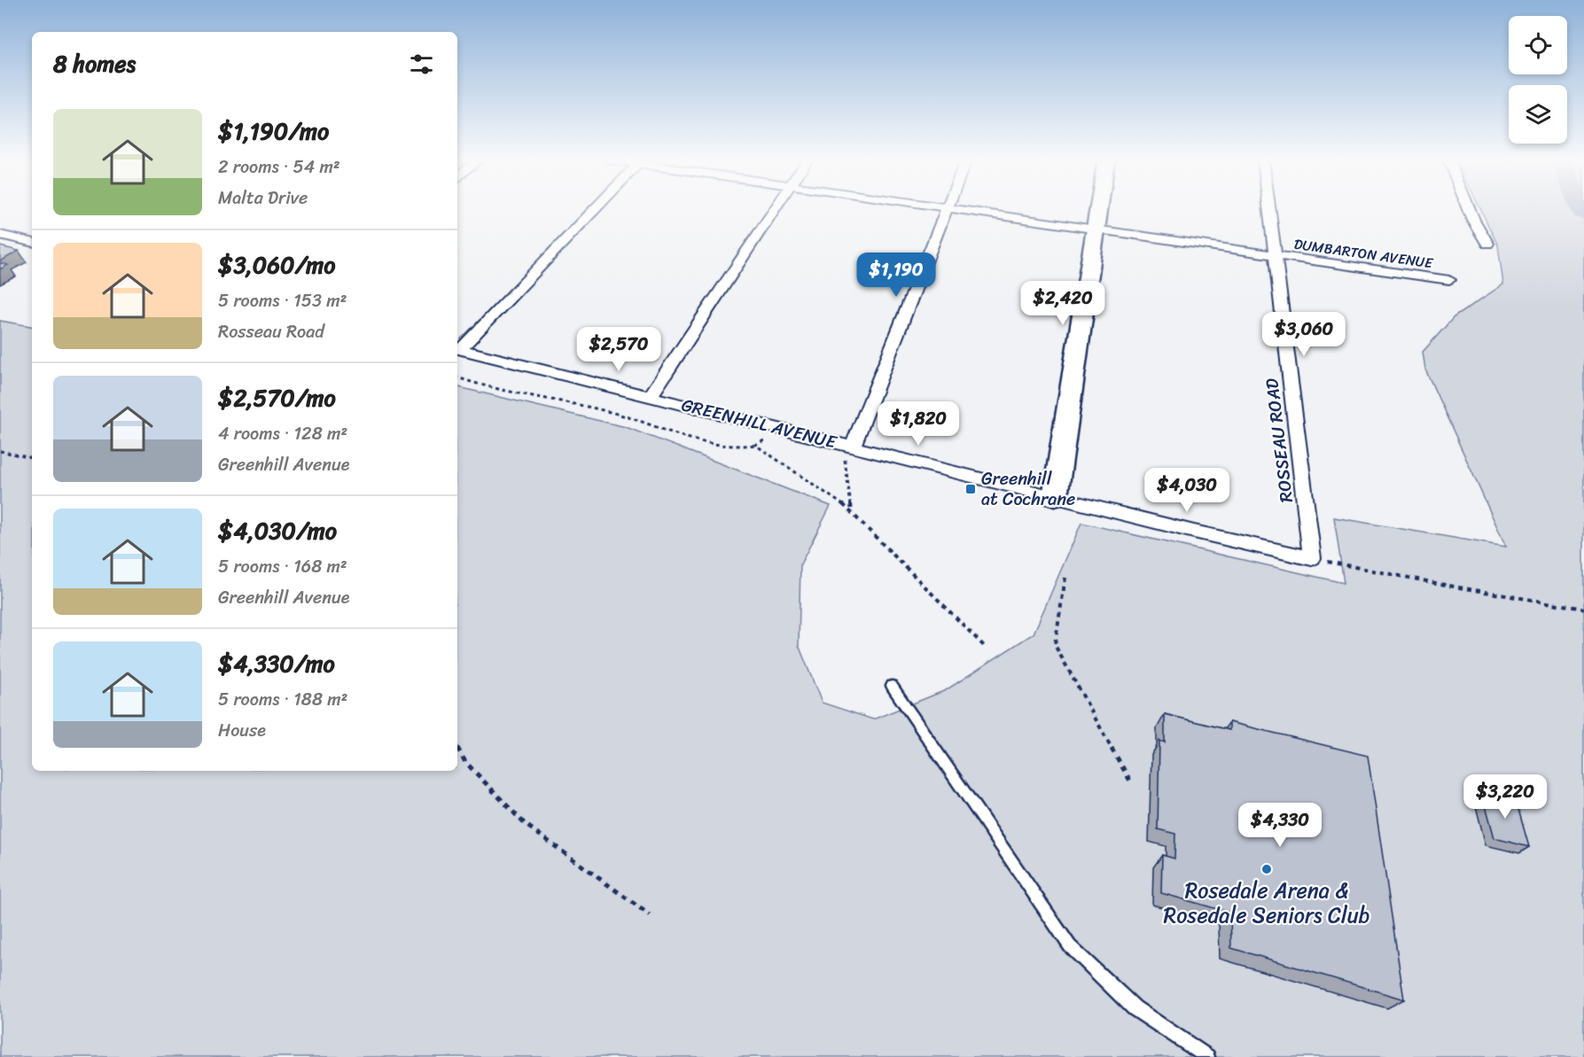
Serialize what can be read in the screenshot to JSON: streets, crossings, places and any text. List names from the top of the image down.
{
  "streets": {
    "street": ["DUMBARTON AVENUE", "GREENHILL AVENUE", "ROSSEAU ROAD"]
  },
  "crossings": [
    ["DUMBARTON AVENUE", "ROSSEAU ROAD"],
    ["GREENHILL AVENUE", "ROSSEAU ROAD"]
  ],
  "places": {
    "transit": ["Greenhill at Cochrane"],
    "other": ["Rosedale Arena & Rosedale Seniors Club"]
  },
  "page": {
    "heading": "8 homes",
    "list": [
      {
        "name": "$1,190/mo",
        "note": "2 rooms · 54 m² · Malta Drive"
      },
      {
        "name": "$3,060/mo",
        "note": "5 rooms · 153 m² · Rosseau Road"
      },
      {
        "name": "$2,570/mo",
        "note": "4 rooms · 128 m² · Greenhill Avenue"
      },
      {
        "name": "$4,030/mo",
        "note": "5 rooms · 168 m² · Greenhill Avenue"
      },
      {
        "name": "$4,330/mo",
        "note": "5 rooms · 188 m² · House"
      }
    ],
    "price": [
      "$1,190",
      "$2,420",
      "$3,060",
      "$2,570",
      "$1,820",
      "$4,030",
      "$3,220",
      "$4,330"
    ]
  }
}
